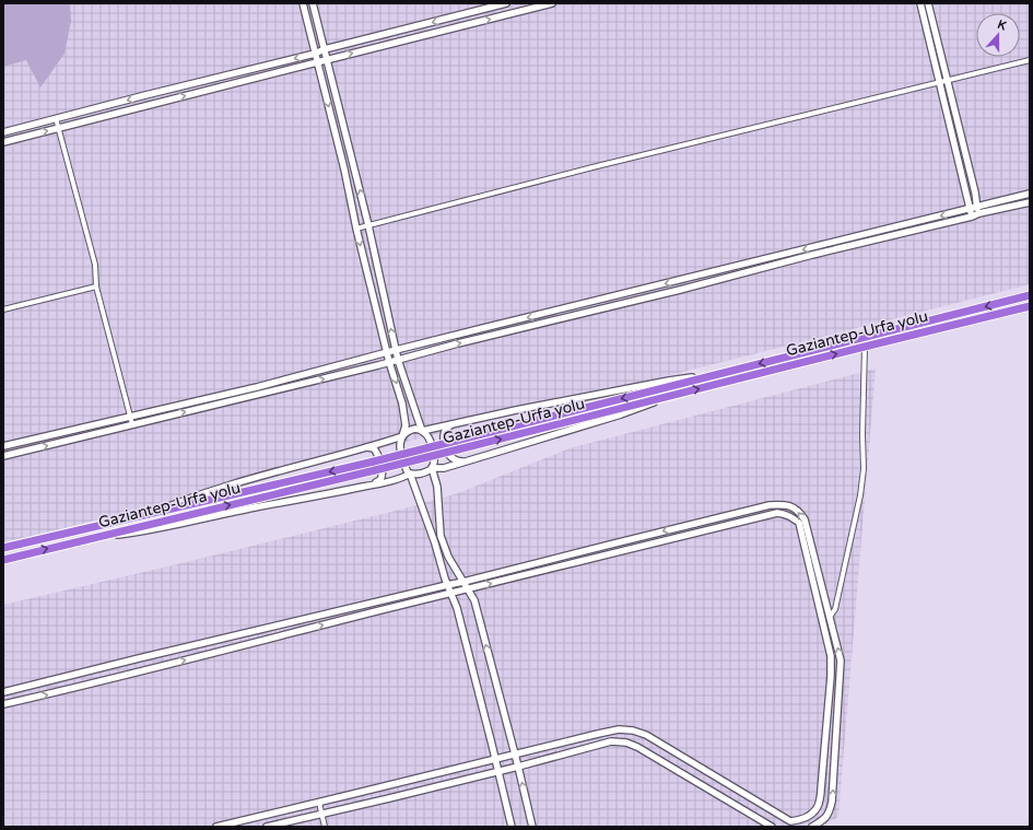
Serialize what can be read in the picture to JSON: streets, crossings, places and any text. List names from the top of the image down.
{
  "streets": {
    "highway": ["Gaziantep-Urfa yolu"]
  },
  "north": "top"
}
